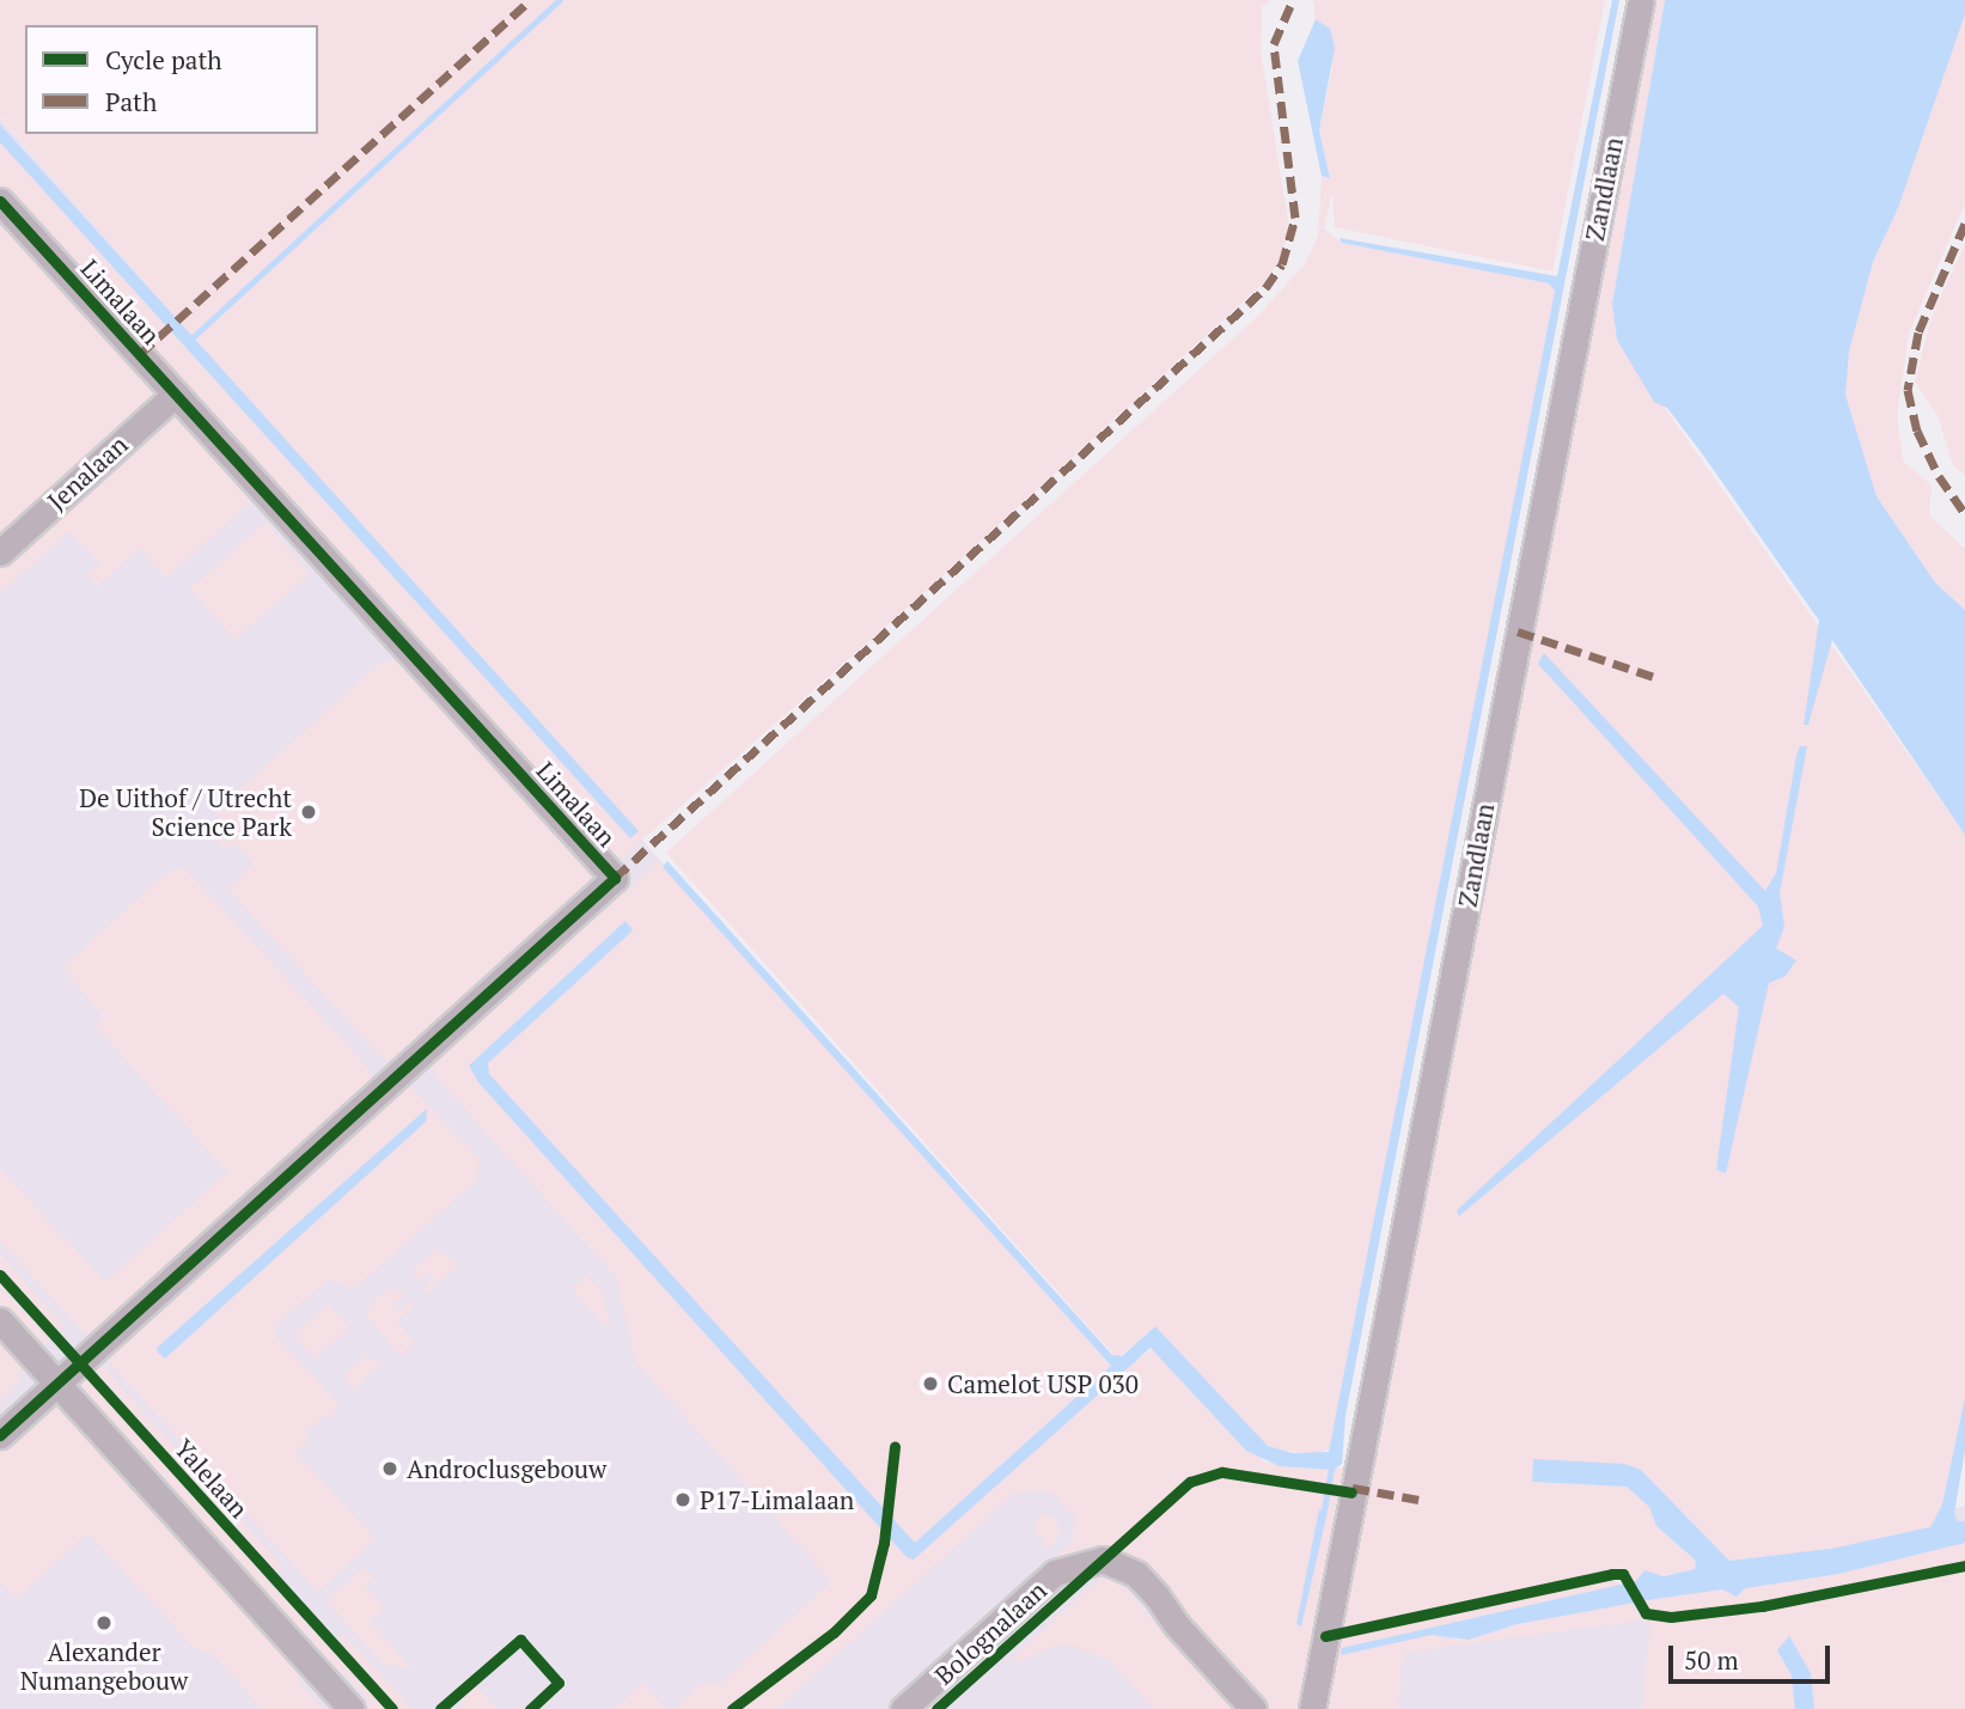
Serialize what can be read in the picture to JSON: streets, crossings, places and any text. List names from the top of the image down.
{
  "streets": {
    "street": [
      "Zandlaan",
      "Limalaan",
      "Jenalaan",
      "Yalelaan",
      "Bolognalaan"
    ]
  },
  "crossings": [
    ["Limalaan", "Jenalaan"],
    ["Limalaan", "Yalelaan"]
  ],
  "places": [
    "De Uithof / Utrecht Science Park",
    "Camelot USP 030",
    "Androclusgebouw",
    "P17-Limalaan",
    "Alexander Numangebouw"
  ],
  "legend": ["Cycle path", "Path"],
  "scale_bar": "50 m"
}
